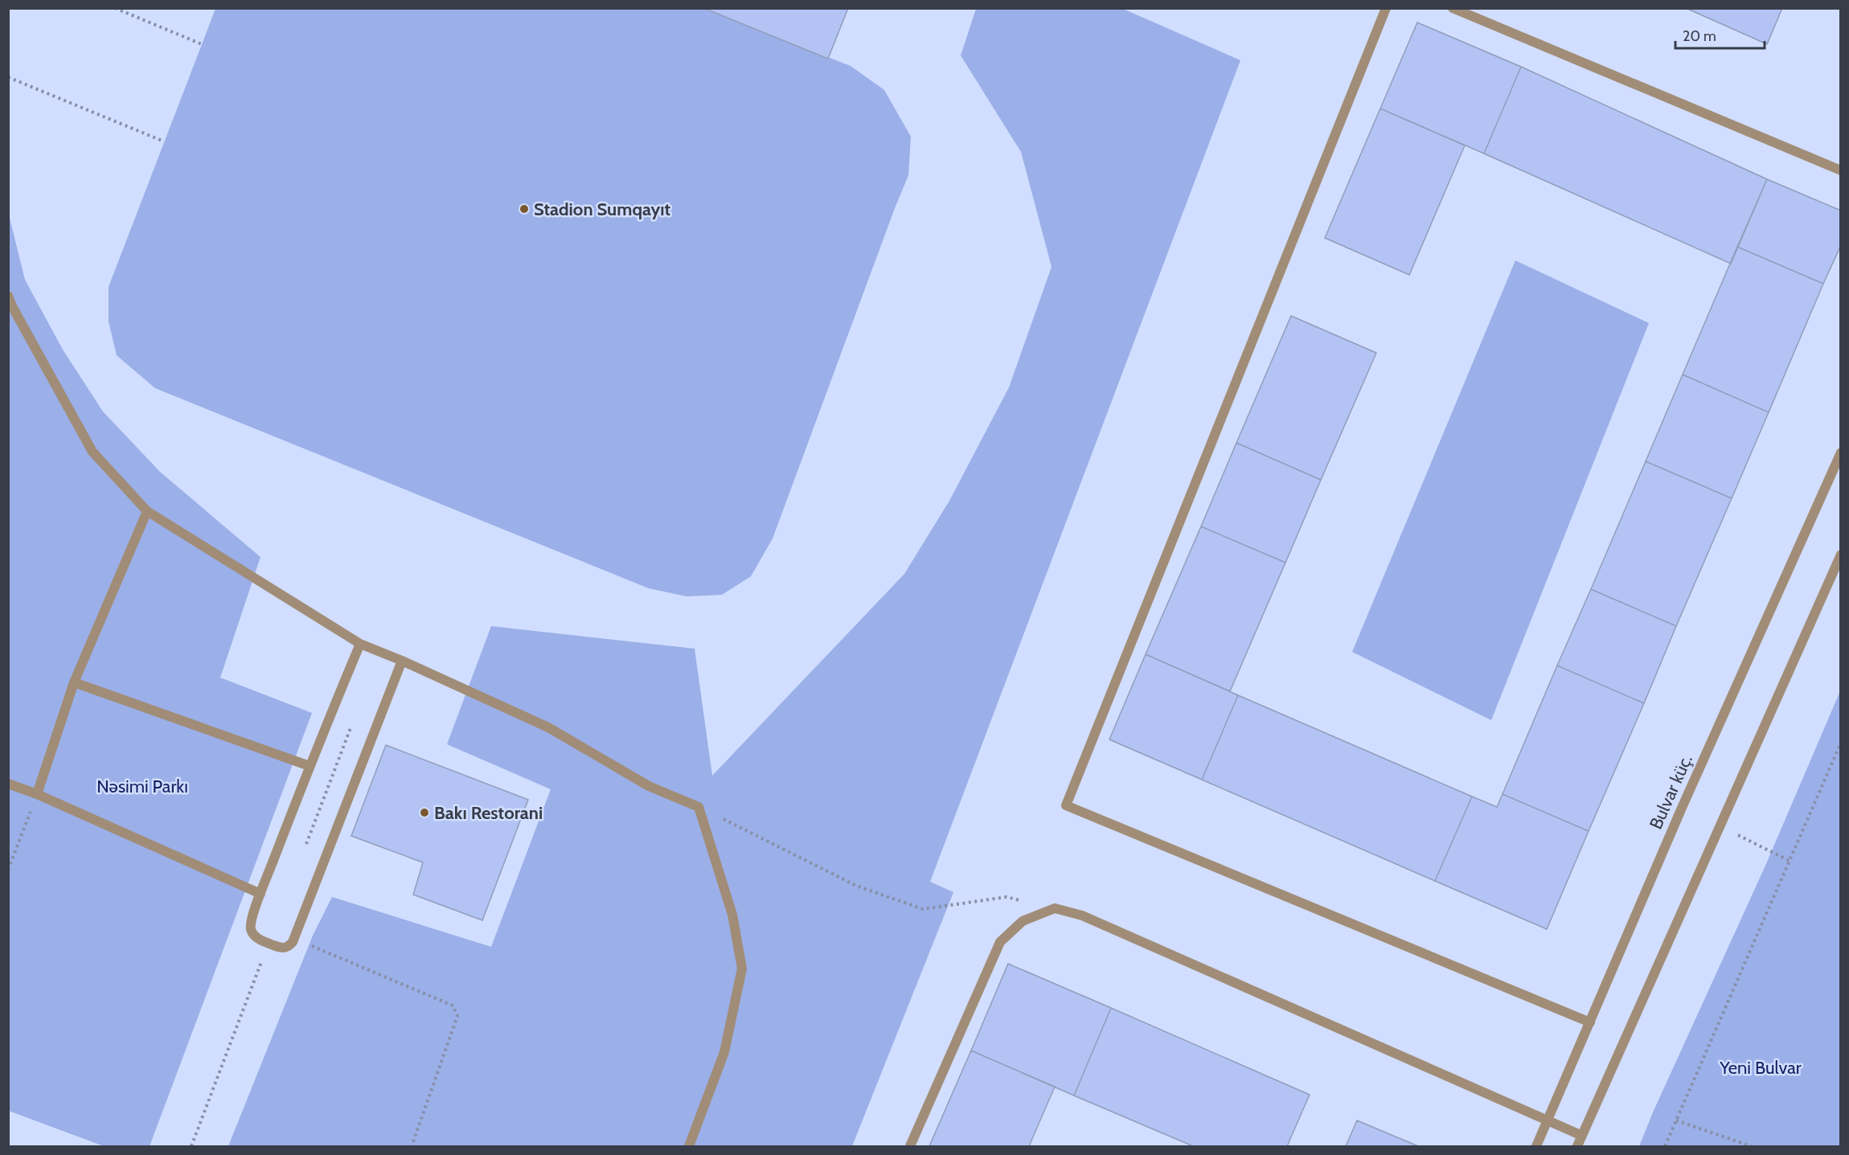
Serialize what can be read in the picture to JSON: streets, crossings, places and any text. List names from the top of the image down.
{
  "streets": {
    "street": ["Bulvar küç."]
  },
  "parks": ["Nəsimi Parkı", "Yeni Bulvar"],
  "places": ["Stadion Sumqayıt", "Bakı Restorani"],
  "scale_bar": "20 m"
}
